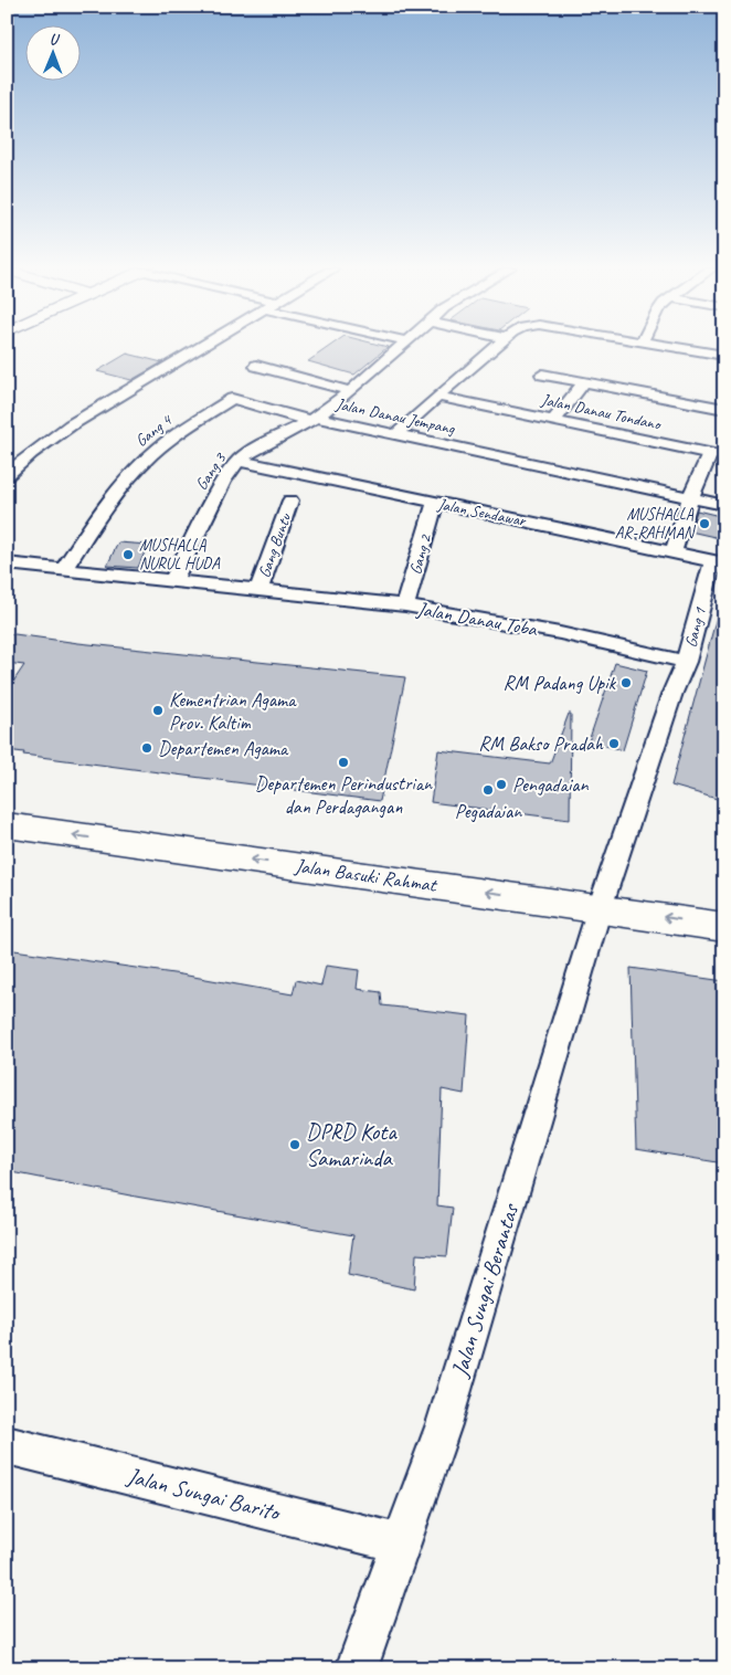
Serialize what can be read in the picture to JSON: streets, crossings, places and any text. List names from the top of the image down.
{
  "streets": {
    "street": [
      "Jalan Danau Tondano",
      "Jalan Danau Jempang",
      "Gang 4",
      "Gang 3",
      "Jalan Sendawar",
      "Gang Buntu",
      "Gang 2",
      "Jalan Danau Toba",
      "Gang 1",
      "Jalan Basuki Rahmat",
      "Jalan Sungai Berantas",
      "Jalan Sungai Barito"
    ]
  },
  "crossings": [
    ["Jalan Danau Jempang", "Gang 4"],
    ["Jalan Danau Jempang", "Gang 3"],
    ["Gang 4", "Gang 3"],
    ["Gang 4", "Jalan Danau Toba"],
    ["Gang 3", "Jalan Sendawar"],
    ["Gang 3", "Jalan Danau Toba"],
    ["Jalan Sendawar", "Gang 2"],
    ["Jalan Sendawar", "Gang 1"],
    ["Gang Buntu", "Jalan Danau Toba"],
    ["Gang 2", "Jalan Danau Toba"],
    ["Jalan Danau Toba", "Gang 1"],
    ["Jalan Basuki Rahmat", "Jalan Sungai Berantas"],
    ["Jalan Sungai Berantas", "Jalan Sungai Barito"]
  ],
  "one_way": ["Jalan Basuki Rahmat"],
  "places": [
    "MUSHALLA AR-RAHMAN",
    "MUSHALLA NURUL HUDA",
    "RM Padang Upik",
    "Kementrian Agama Prov. Kaltim",
    "RM Bakso Pradah",
    "Departemen Agama",
    "Departemen Perindustrian dan Perdagangan",
    "Pengadaian",
    "Pegadaian",
    "DPRD Kota Samarinda"
  ],
  "north": "top"
}
